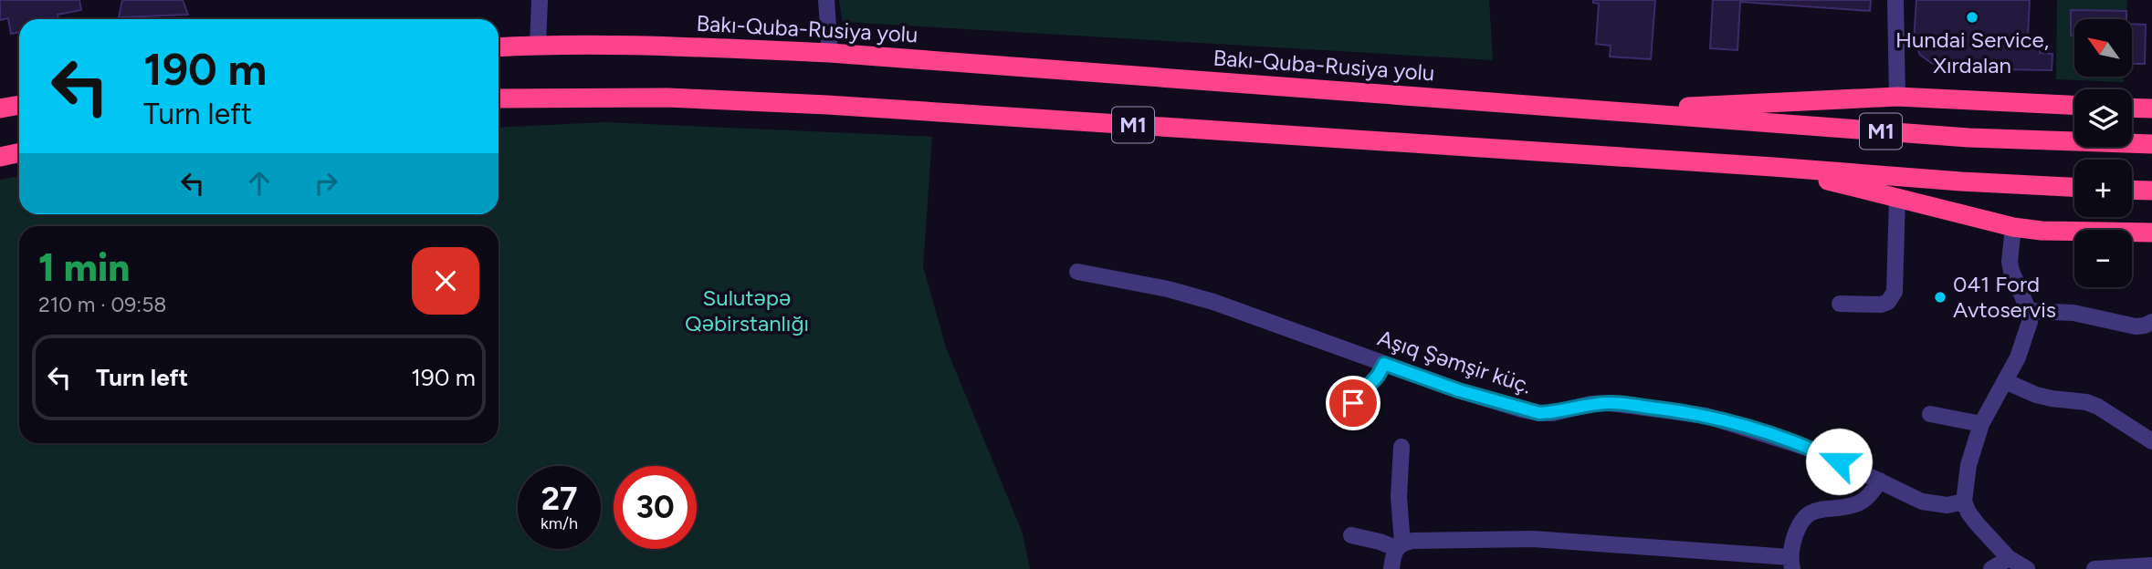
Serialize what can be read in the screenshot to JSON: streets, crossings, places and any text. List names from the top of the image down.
{
  "streets": {
    "highway": ["Bakı-Quba-Rusiya yolu", "M1"],
    "street": ["Aşıq Şəmşir küç."]
  },
  "parks": ["Sulutəpə Qəbirstanlığı"],
  "places": ["Hundai Service, Xırdalan", "041 Ford Avtoservis"],
  "north": "top left",
  "page": {
    "map_buttons": ["+", "−"],
    "turn": ["190 m", "Turn left"],
    "heading": ["1 min", "210 m · 09:58"],
    "list": [
      {
        "name": "Turn left",
        "value": "190 m"
      }
    ],
    "speed": "27 km/h",
    "limit": "30"
  }
}
